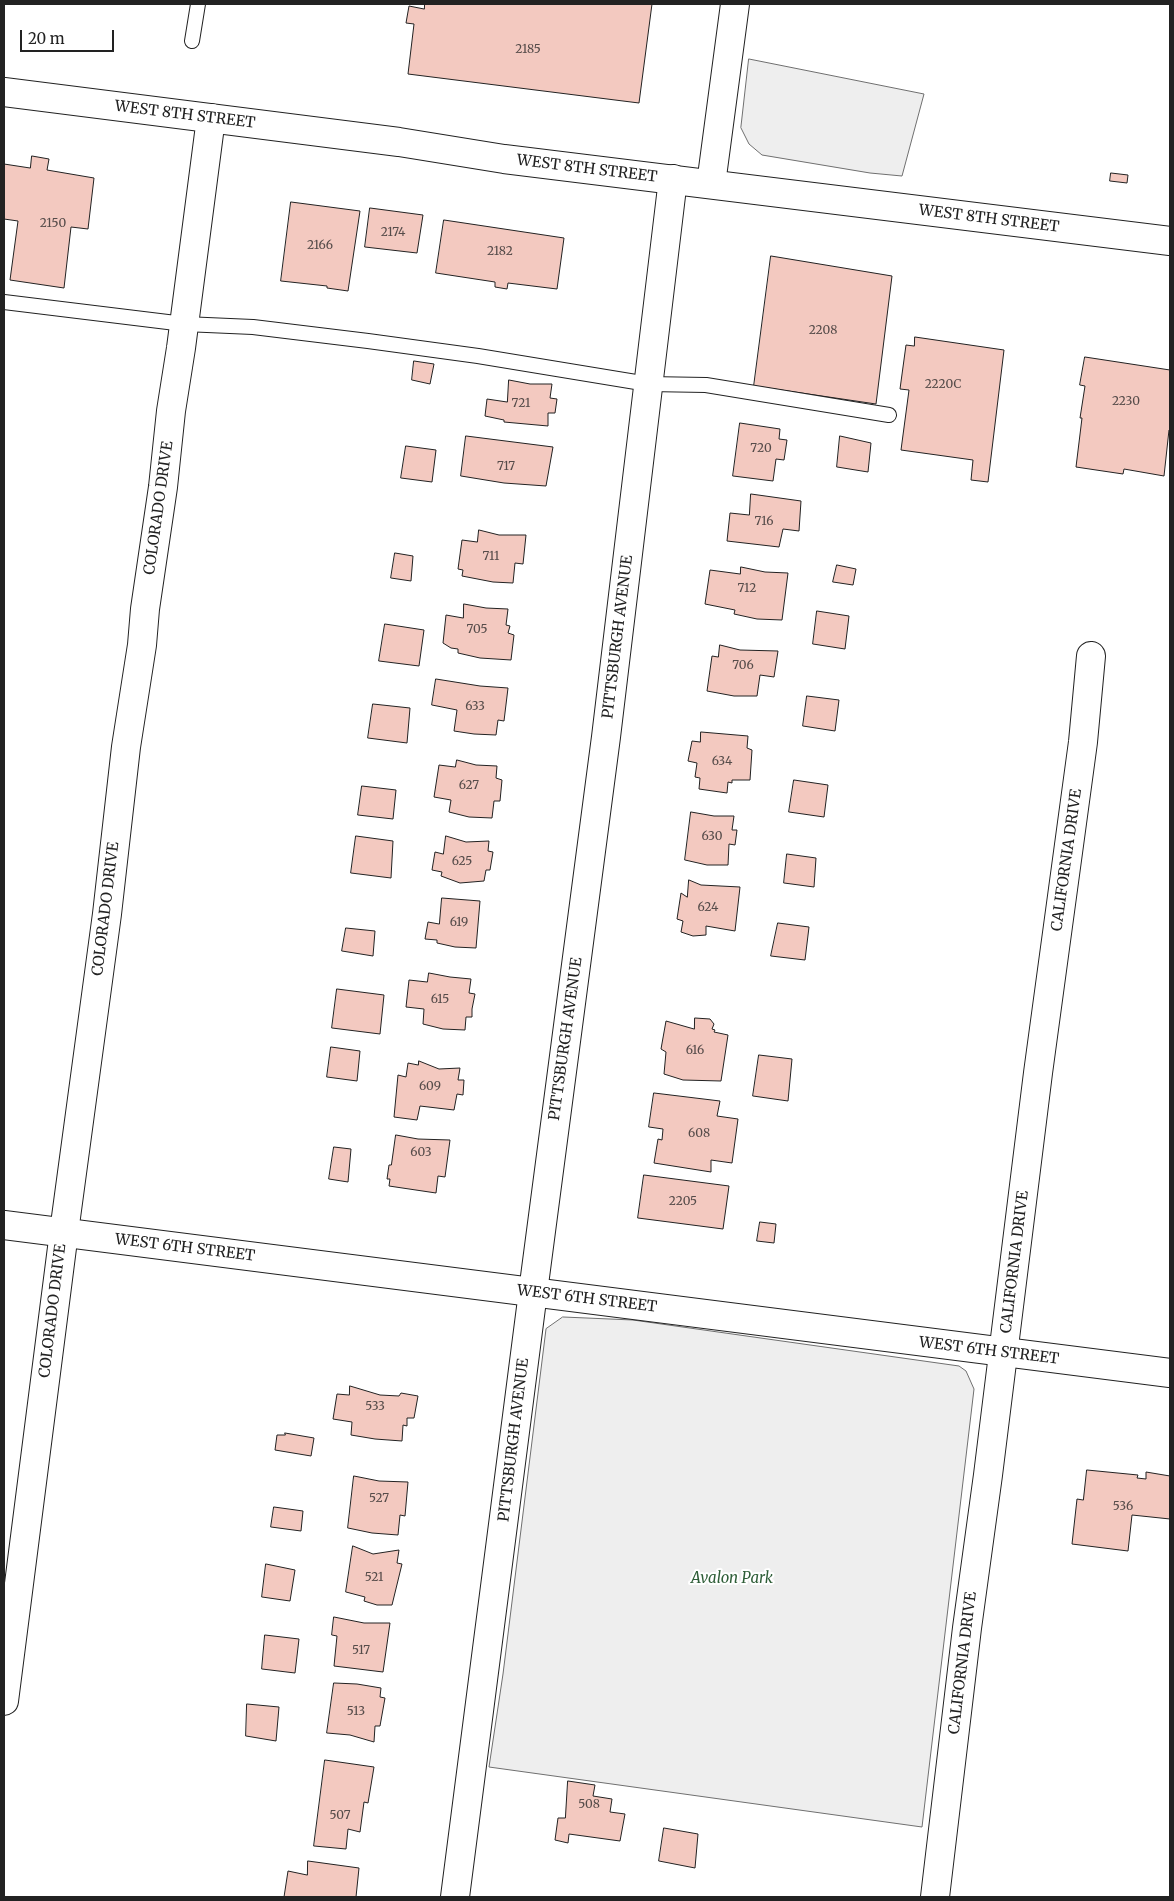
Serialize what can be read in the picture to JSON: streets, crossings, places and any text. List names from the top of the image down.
{
  "streets": {
    "street": [
      "WEST 8TH STREET",
      "COLORADO DRIVE",
      "PITTSBURGH AVENUE",
      "CALIFORNIA DRIVE",
      "WEST 6TH STREET"
    ]
  },
  "crossings": [
    ["WEST 8TH STREET", "COLORADO DRIVE"],
    ["WEST 8TH STREET", "PITTSBURGH AVENUE"],
    ["COLORADO DRIVE", "WEST 6TH STREET"],
    ["PITTSBURGH AVENUE", "WEST 6TH STREET"],
    ["CALIFORNIA DRIVE", "WEST 6TH STREET"]
  ],
  "parks": ["Avalon Park"],
  "house_numbers": [
    "2185",
    "2150",
    "2174",
    "2166",
    "2182",
    "2208",
    "2220C",
    "2230",
    "721",
    "720",
    "717",
    "716",
    "711",
    "712",
    "705",
    "706",
    "633",
    "634",
    "627",
    "630",
    "625",
    "624",
    "619",
    "615",
    "616",
    "609",
    "608",
    "603",
    "2205",
    "533",
    "527",
    "536",
    "521",
    "517",
    "513",
    "508",
    "507"
  ],
  "scale_bar": "20 m"
}
